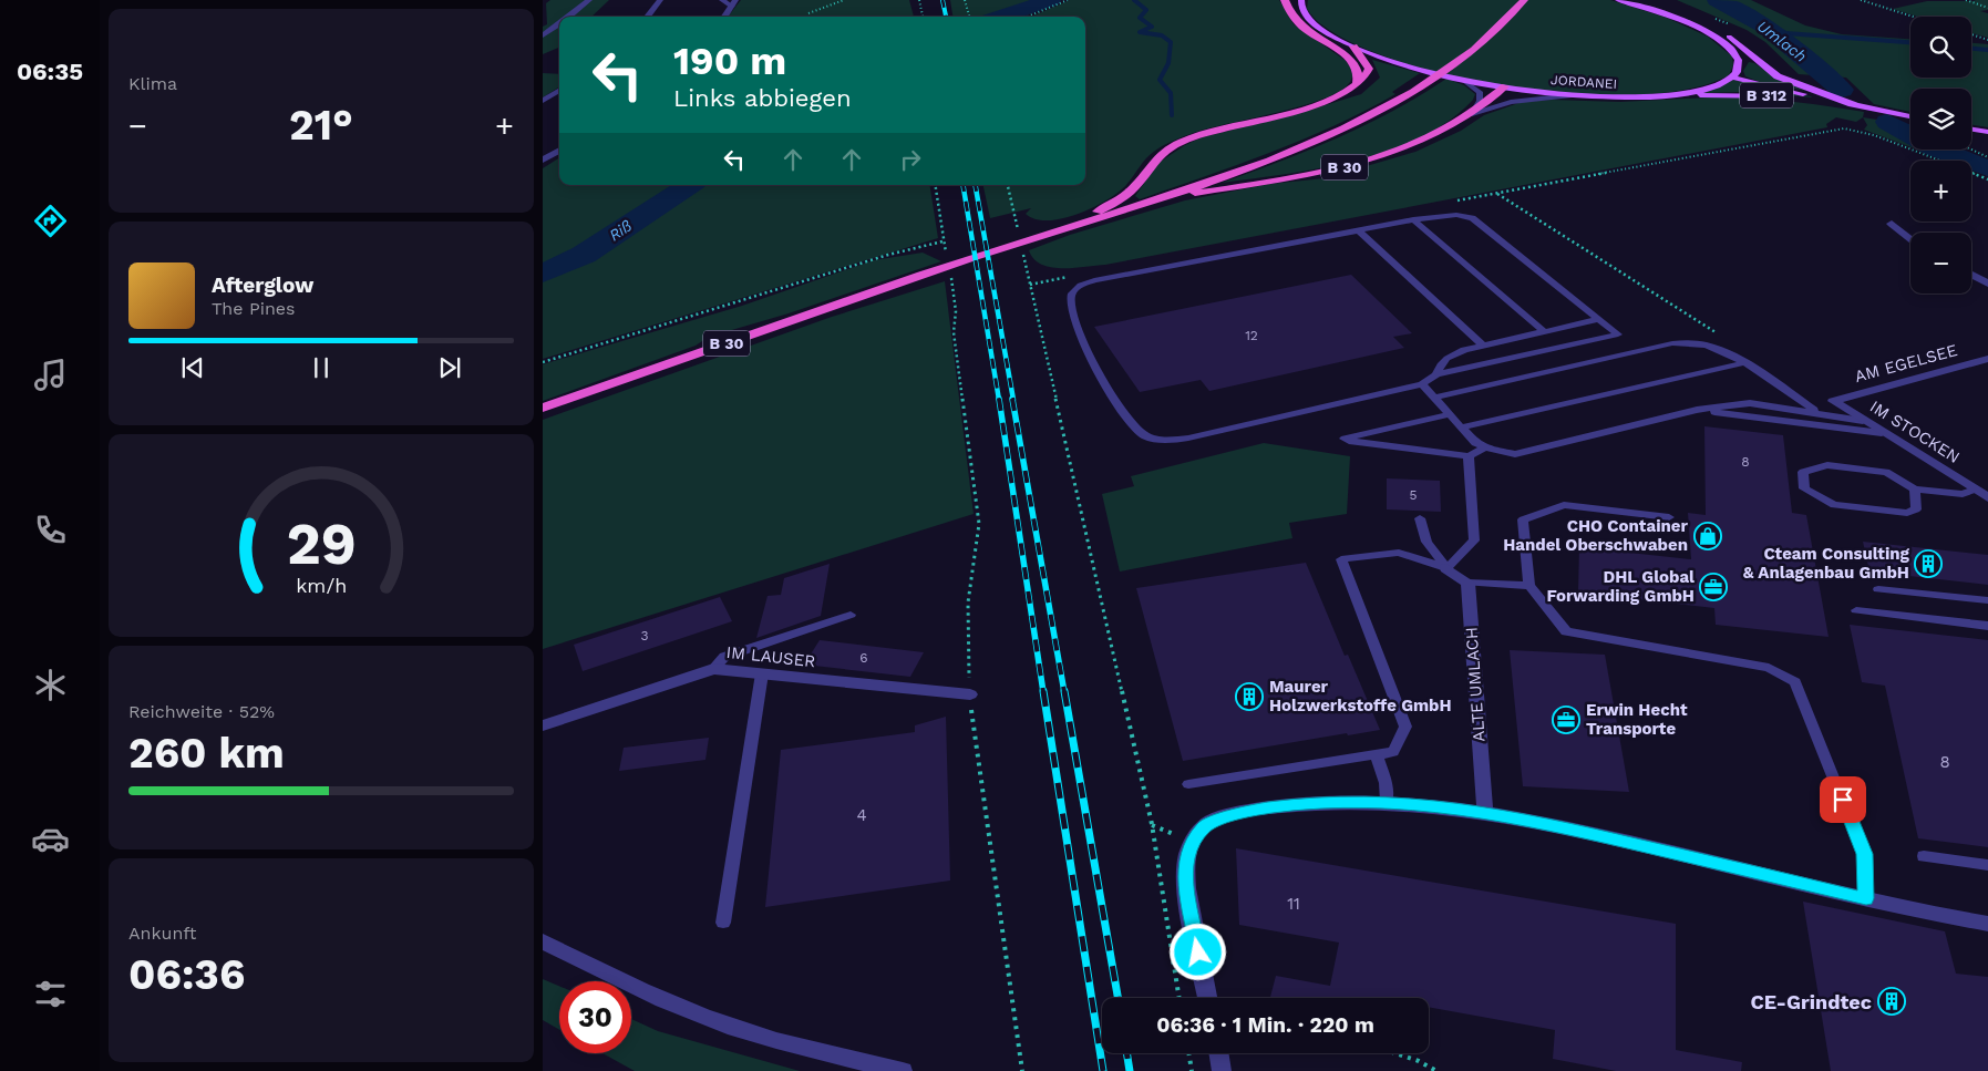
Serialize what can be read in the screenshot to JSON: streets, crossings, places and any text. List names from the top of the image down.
{
  "streets": {
    "highway": ["B 30"],
    "main road": ["JORDANEI", "B 312"],
    "street": [
      "AM EGELSEE",
      "IM STOCKEN",
      "IM LAUSER",
      "ALTE UMLACH"
    ]
  },
  "crossings": [
    ["JORDANEI", "B 312"],
    ["JORDANEI", "B 30"],
    ["AM EGELSEE", "IM STOCKEN"]
  ],
  "water": ["Umlach", "Riß"],
  "places": {
    "shop": ["CHO Container Handel Oberschwaben"],
    "building": ["Cteam Consulting & Anlagenbau GmbH", "Maurer Holzwerkstoffe GmbH", "CE-Grindtec"],
    "office": ["DHL Global Forwarding GmbH", "Erwin Hecht Transporte"]
  },
  "house_numbers": [
    "12",
    "8",
    "5",
    "3",
    "6",
    "8",
    "4",
    "11"
  ],
  "page": {
    "tabs": "06:35",
    "tile": [
      "Klima",
      ["Reichweite · 52%", "260 km"],
      ["Ankunft", "06:36"]
    ],
    "map_buttons": ["+", "−"],
    "turn": ["190 m", "Links abbiegen"],
    "heat": ["−", "21°", "+"],
    "song": ["Afterglow", "The Pines"],
    "limit": "30",
    "trip": "06:36 · 1 Min. · 220 m",
    "gauge": ["29", "km/h"]
  }
}
